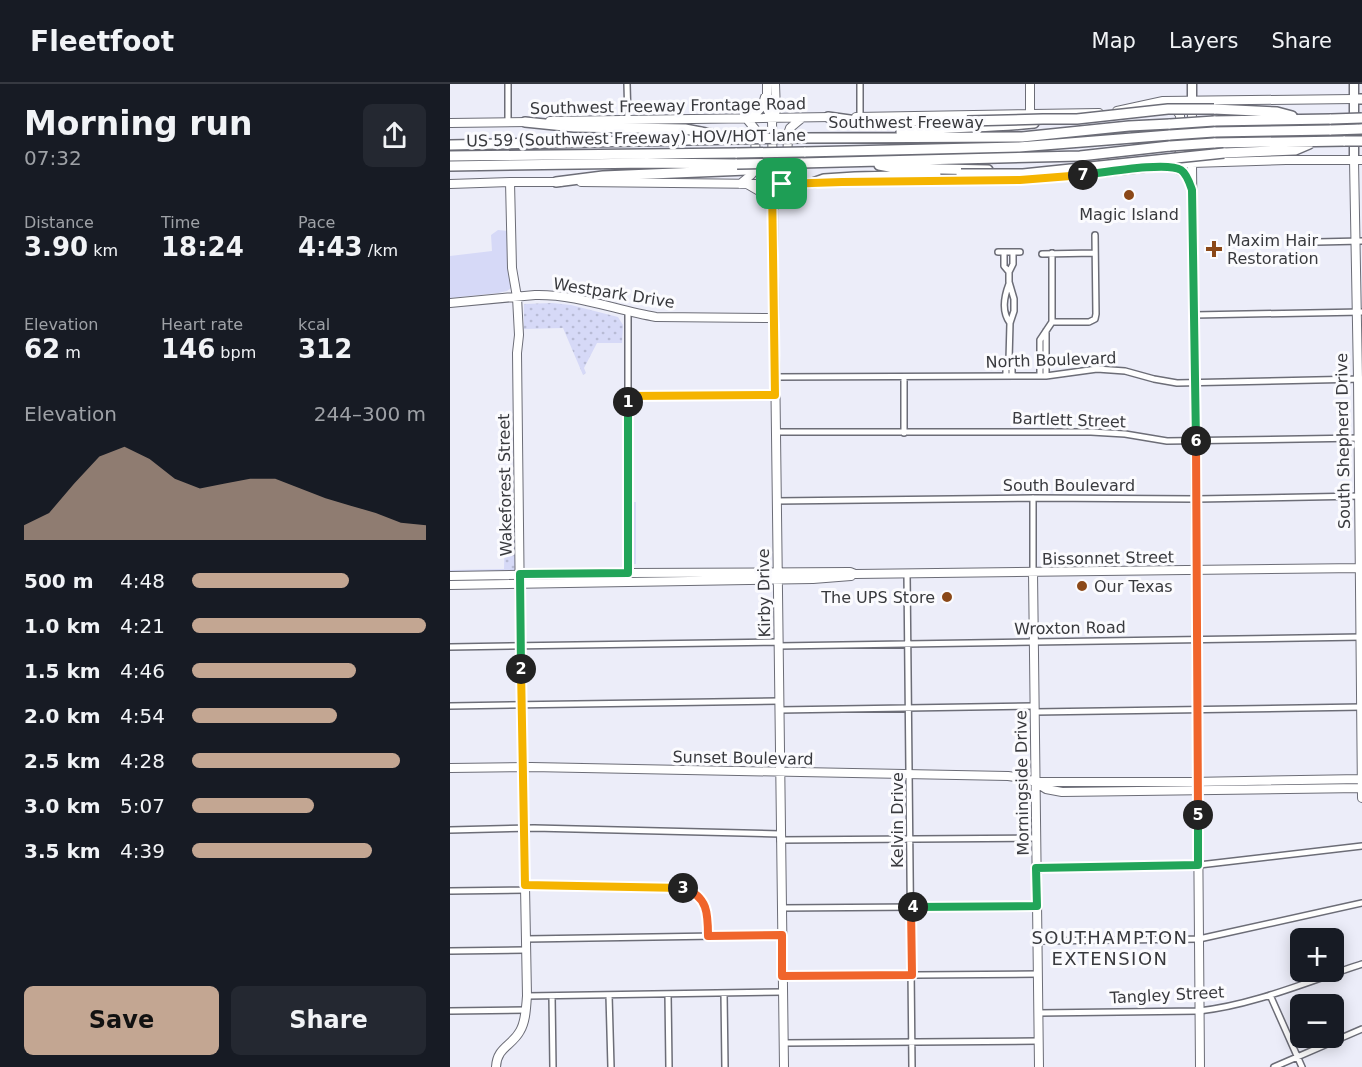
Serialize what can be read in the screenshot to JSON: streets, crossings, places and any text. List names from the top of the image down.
{
  "streets": {
    "highway": ["Southwest Freeway", "US 59 (Southwest Freeway) HOV/HOT lane"],
    "main road": [
      "Southwest Freeway Frontage Road",
      "Westpark Drive",
      "South Shepherd Drive",
      "Wakeforest Street",
      "Bissonnet Street",
      "Kirby Drive",
      "Sunset Boulevard",
      "Morningside Drive"
    ],
    "street": [
      "North Boulevard",
      "Bartlett Street",
      "South Boulevard",
      "Wroxton Road",
      "Kelvin Drive",
      "Tangley Street"
    ]
  },
  "crossings": [
    ["Southwest Freeway Frontage Road", "South Shepherd Drive"],
    ["Southwest Freeway Frontage Road", "Kirby Drive"],
    ["Westpark Drive", "Wakeforest Street"],
    ["Westpark Drive", "Kirby Drive"],
    ["North Boulevard", "South Shepherd Drive"],
    ["North Boulevard", "Kirby Drive"],
    ["Bartlett Street", "South Shepherd Drive"],
    ["Bartlett Street", "Kirby Drive"],
    ["South Shepherd Drive", "South Boulevard"],
    ["South Shepherd Drive", "Bissonnet Street"],
    ["South Shepherd Drive", "Wroxton Road"],
    ["South Shepherd Drive", "Sunset Boulevard"],
    ["Wakeforest Street", "Bissonnet Street"],
    ["Wakeforest Street", "Wroxton Road"],
    ["Wakeforest Street", "Sunset Boulevard"],
    ["South Boulevard", "Kirby Drive"],
    ["South Boulevard", "Morningside Drive"],
    ["Bissonnet Street", "Kirby Drive"],
    ["Bissonnet Street", "Morningside Drive"],
    ["Bissonnet Street", "Kelvin Drive"],
    ["Kirby Drive", "Wroxton Road"],
    ["Kirby Drive", "Sunset Boulevard"],
    ["Wroxton Road", "Morningside Drive"],
    ["Wroxton Road", "Kelvin Drive"],
    ["Sunset Boulevard", "Morningside Drive"],
    ["Sunset Boulevard", "Kelvin Drive"],
    ["Morningside Drive", "Tangley Street"]
  ],
  "districts": ["SOUTHAMPTON EXTENSION"],
  "places": {
    "other": ["Magic Island", "Our Texas", "The UPS Store"],
    "health": ["Maxim Hair Restoration"]
  },
  "page": {
    "header": "Fleetfoot",
    "nav": ["Map", "Layers", "Share"],
    "heading": ["Morning run", "07:32"],
    "pins": [
      "7",
      "1",
      "6",
      "2",
      "5",
      "3",
      "4"
    ],
    "stats": [
      ["Distance", "3.90 km"],
      ["Time", "18:24"],
      ["Pace", "4:43 /km"],
      ["Elevation", "62 m"],
      ["Heart rate", "146 bpm"],
      ["kcal", "312"]
    ],
    "chart": ["Elevation", "244–300 m"],
    "list": [
      {
        "name": "500 m",
        "note": "4:48"
      },
      {
        "name": "1.0 km",
        "note": "4:21"
      },
      {
        "name": "1.5 km",
        "note": "4:46"
      },
      {
        "name": "2.0 km",
        "note": "4:54"
      },
      {
        "name": "2.5 km",
        "note": "4:28"
      },
      {
        "name": "3.0 km",
        "note": "5:07"
      },
      {
        "name": "3.5 km",
        "note": "4:39"
      }
    ],
    "map_buttons": ["+", "−"],
    "buttons": ["Save", "Share"]
  }
}
